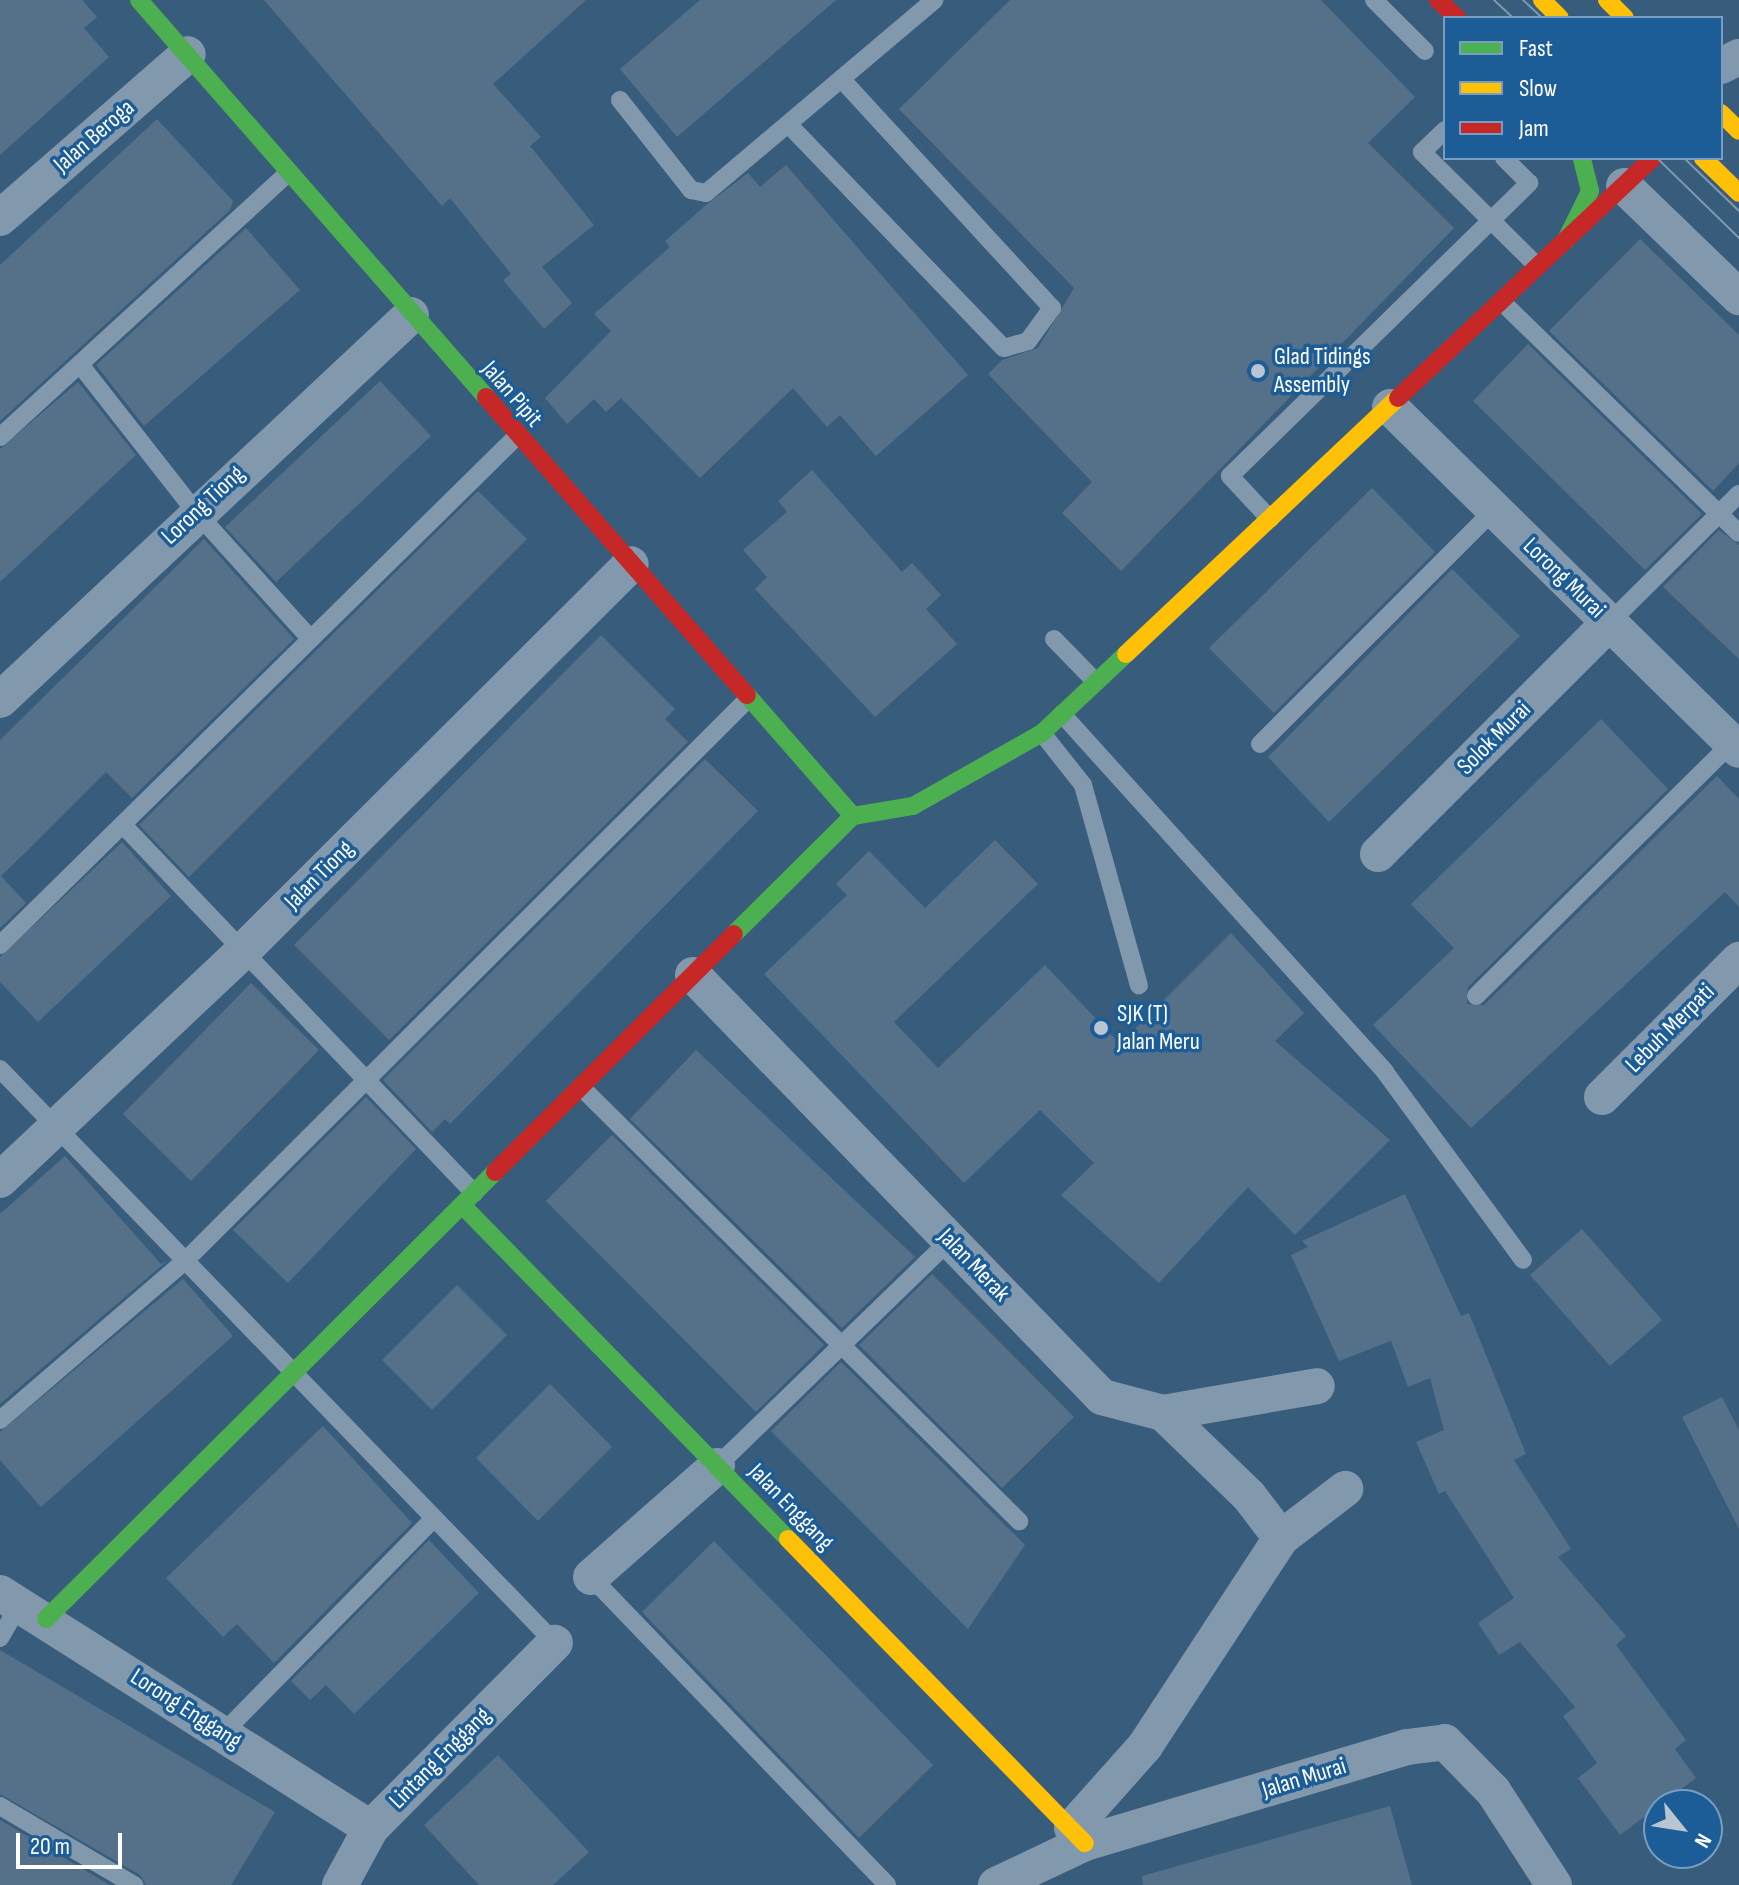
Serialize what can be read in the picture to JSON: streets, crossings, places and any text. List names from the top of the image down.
{
  "streets": {
    "main road": ["Jalan Pipit", "Jalan Enggang"],
    "street": [
      "Jalan Beroga",
      "Lorong Tiong",
      "Lorong Murai",
      "Solok Murai",
      "Jalan Tiong",
      "Lebuh Merpati",
      "Jalan Merak",
      "Lorong Enggang",
      "Lintang Enggang",
      "Jalan Murai"
    ]
  },
  "crossings": [
    ["Jalan Beroga", "Jalan Pipit"],
    ["Jalan Pipit", "Lorong Tiong"],
    ["Jalan Pipit", "Jalan Tiong"],
    ["Lorong Murai", "Solok Murai"],
    ["Jalan Enggang", "Jalan Murai"],
    ["Lorong Enggang", "Lintang Enggang"]
  ],
  "places": ["Glad Tidings Assembly", "SJK (T) Jalan Meru"],
  "legend": ["Fast", "Slow", "Jam"],
  "scale_bar": "20 m",
  "north": "bottom right"
}
